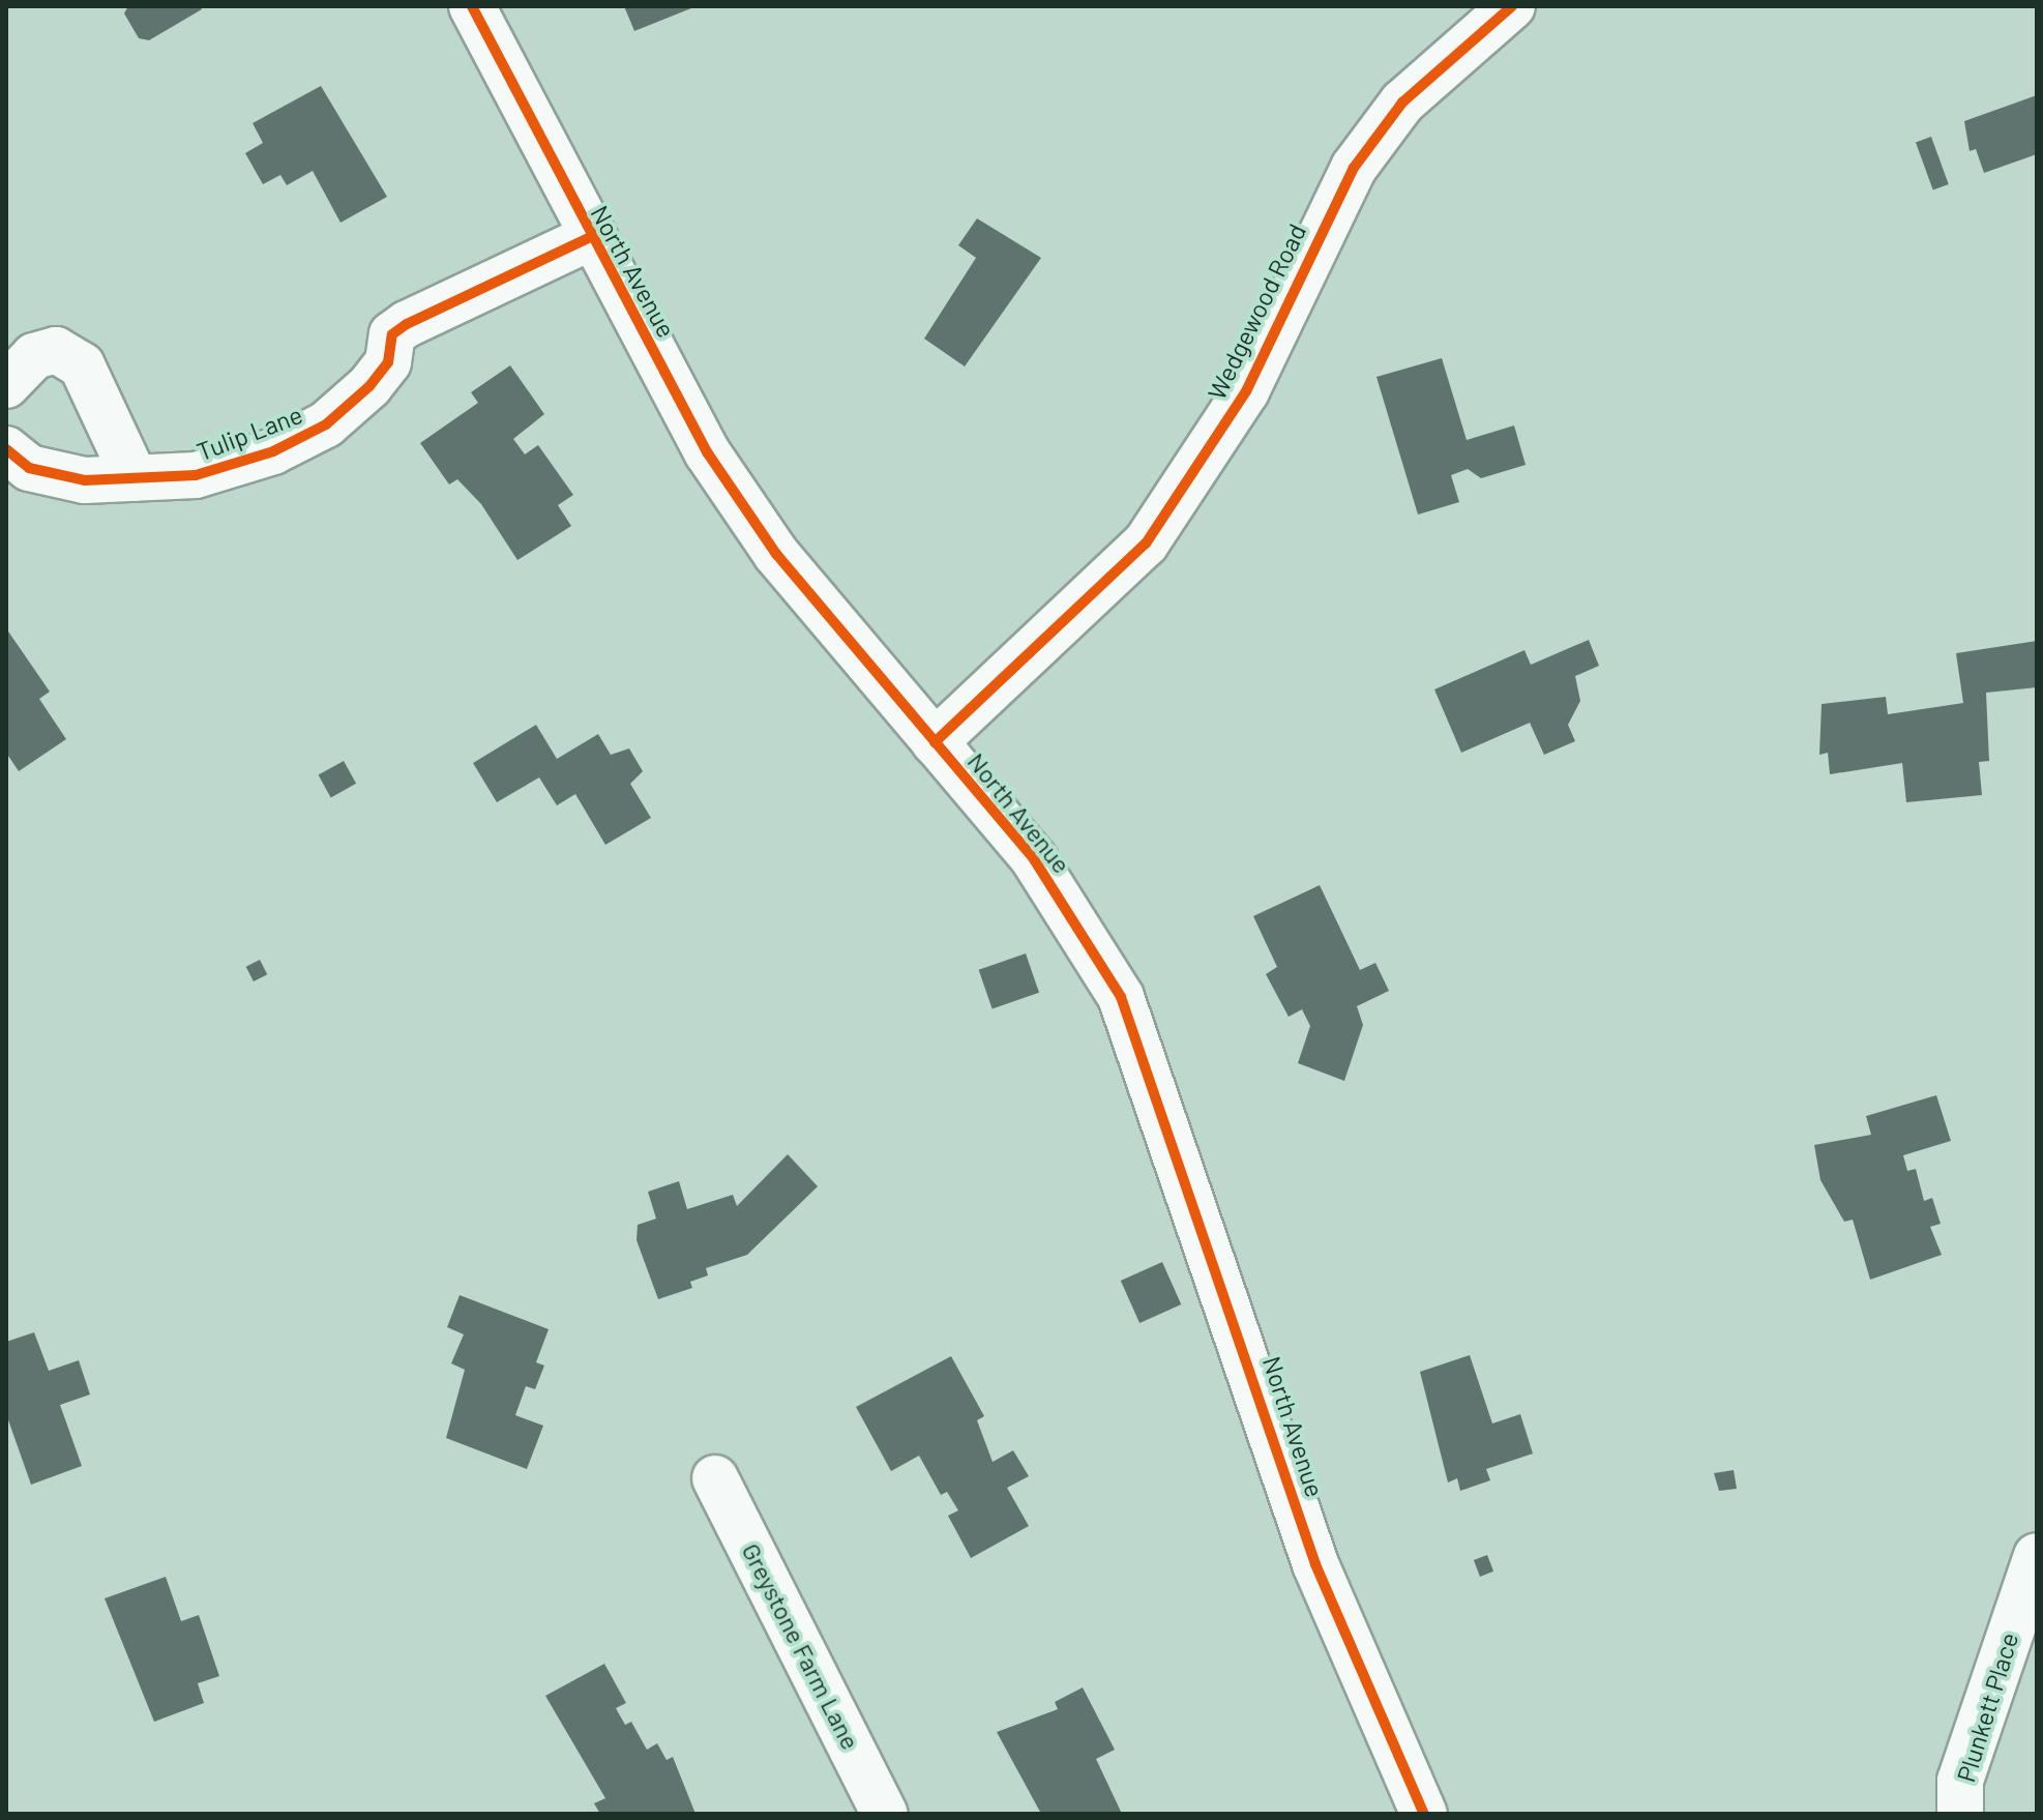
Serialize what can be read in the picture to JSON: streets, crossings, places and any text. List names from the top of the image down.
{
  "streets": {
    "street": [
      "North Avenue",
      "Wedgewood Road",
      "Tulip Lane",
      "Greystone Farm Lane",
      "Plunkett Place"
    ]
  },
  "crossings": [
    ["North Avenue", "Wedgewood Road"],
    ["North Avenue", "Tulip Lane"]
  ]
}
